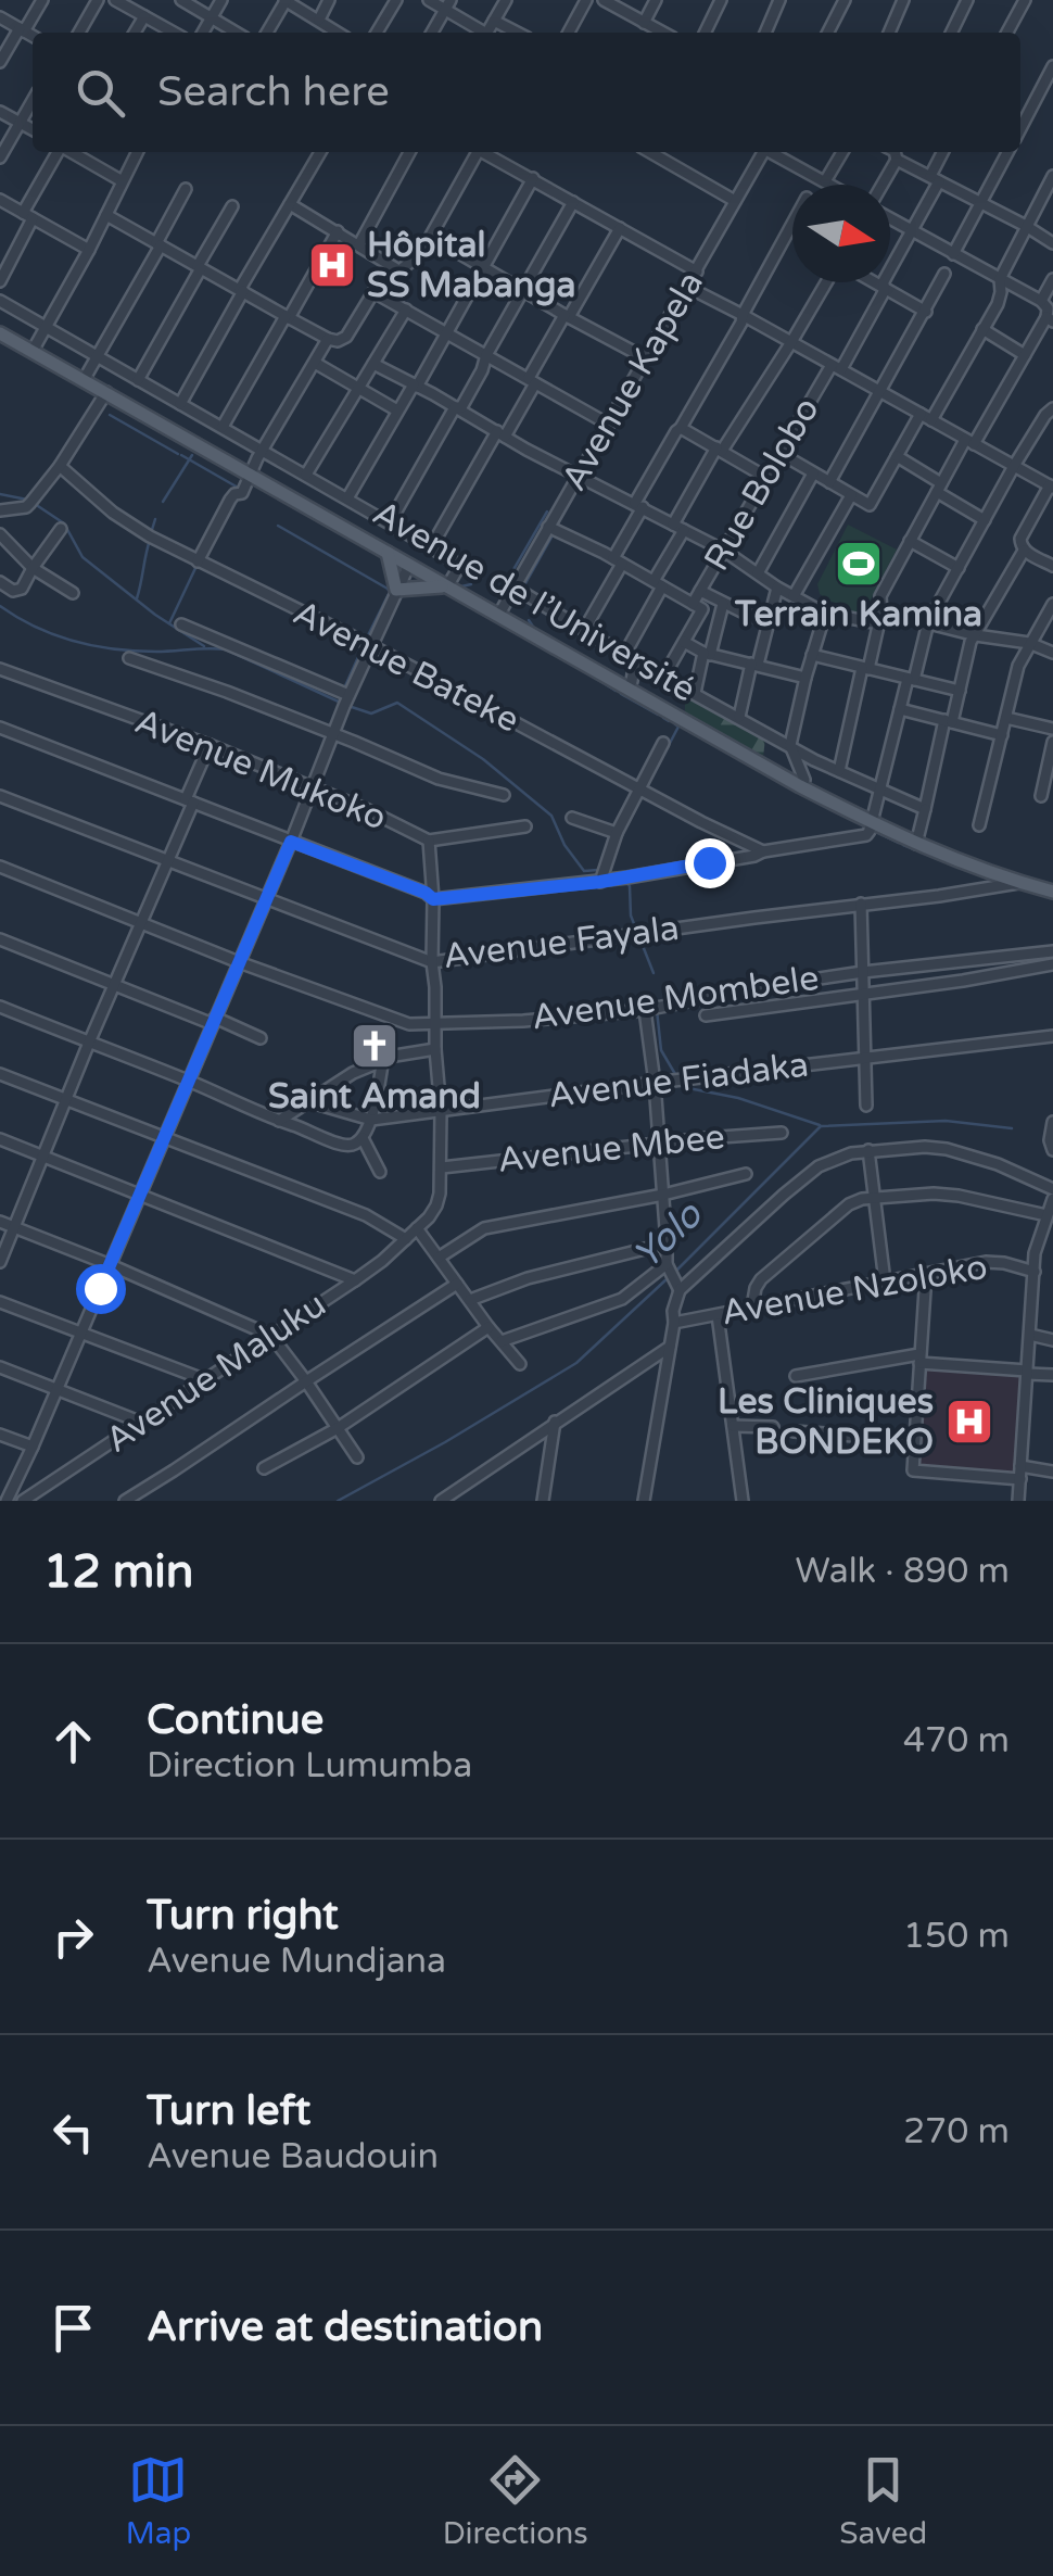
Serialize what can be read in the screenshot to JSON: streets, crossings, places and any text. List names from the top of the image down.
{
  "streets": {
    "main road": ["Avenue de l’Université"],
    "street": [
      "Avenue Kapela",
      "Rue Bolobo",
      "Avenue Bateke",
      "Avenue Mukoko",
      "Avenue Fayala",
      "Avenue Mombele",
      "Avenue Fiadaka",
      "Avenue Mbee",
      "Avenue Nzoloko",
      "Avenue Maluku"
    ]
  },
  "crossings": [
    ["Avenue Kapela", "Avenue de l’Université"],
    ["Avenue de l’Université", "Avenue Fayala"],
    ["Avenue Mukoko", "Avenue Maluku"],
    ["Avenue Fayala", "Avenue Maluku"],
    ["Avenue Mombele", "Avenue Maluku"],
    ["Avenue Fiadaka", "Avenue Maluku"],
    ["Avenue Mbee", "Avenue Maluku"]
  ],
  "water": ["Yolo"],
  "places": {
    "hospital": ["Hôpital SS Mabanga", "Les Cliniques BONDEKO"],
    "sports": ["Terrain Kamina"],
    "church": ["Saint Amand"]
  },
  "north": "right",
  "page": {
    "search": "Search here",
    "heading": ["12 min", "Walk · 890 m"],
    "list": [
      ["Continue", "Direction Lumumba", "470 m"],
      ["Turn right", "Avenue Mundjana", "150 m"],
      ["Turn left", "Avenue Baudouin", "270 m"],
      "Arrive at destination"
    ],
    "nav": ["Map", "Directions", "Saved"]
  }
}
